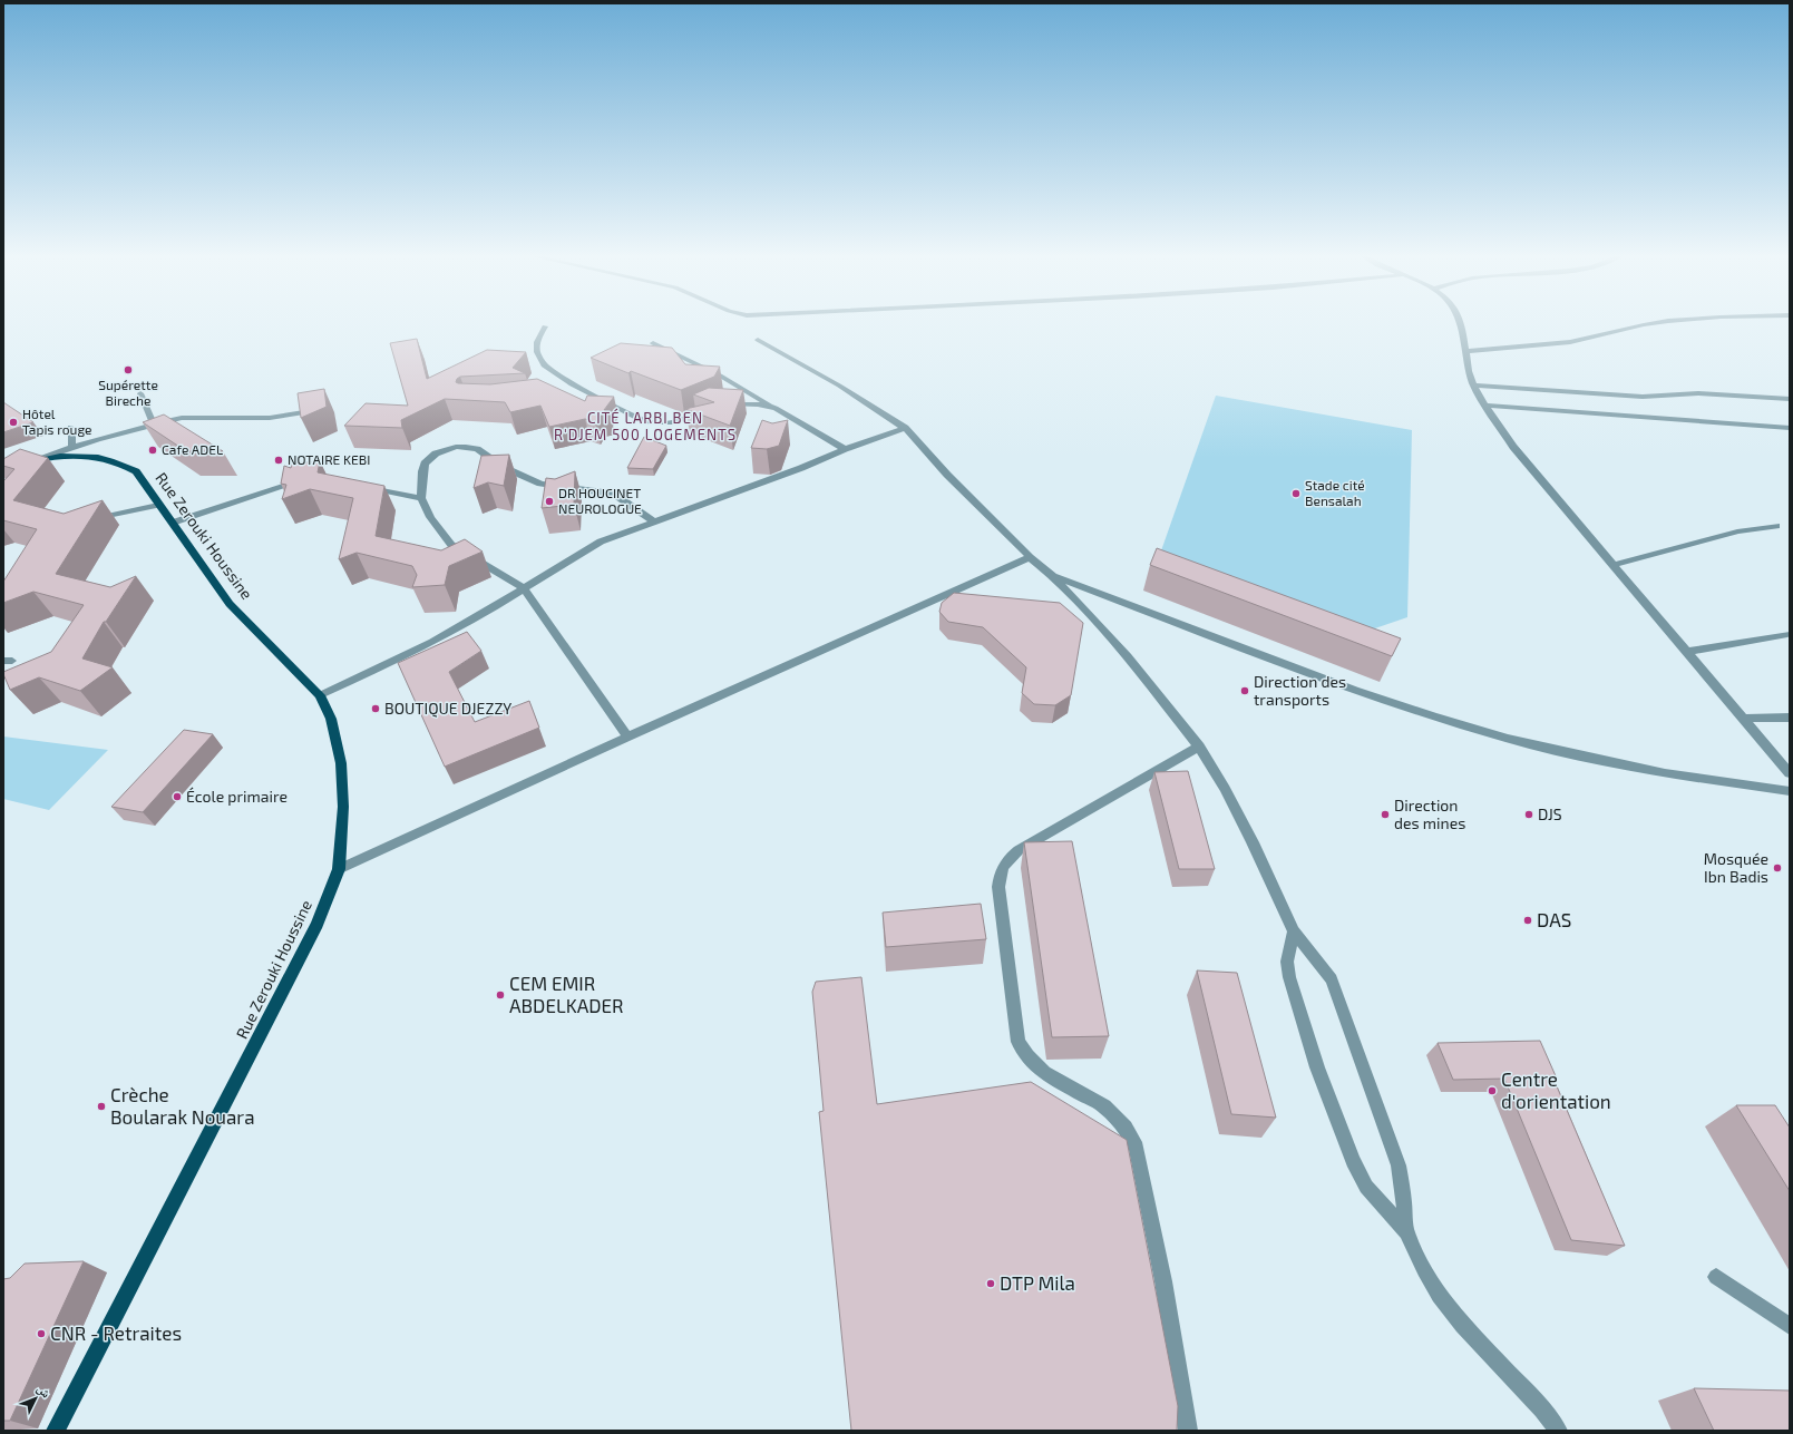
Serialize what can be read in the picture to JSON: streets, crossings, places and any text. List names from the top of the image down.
{
  "streets": {
    "main road": ["Rue Zerouki Houssine"]
  },
  "districts": ["CITÉ LARBI BEN R'DJEM 500 LOGEMENTS"],
  "places": [
    "Supérette Bireche",
    "Hôtel Tapis rouge",
    "Cafe ADEL",
    "NOTAIRE KEBI",
    "Stade cité Bensalah",
    "DR HOUCINET NEUROLOGUE",
    "Direction des transports",
    "BOUTIQUE DJEZZY",
    "École primaire",
    "Direction des mines",
    "DJS",
    "Mosquée Ibn Badis",
    "DAS",
    "CEM EMIR ABDELKADER",
    "Centre d'orientation",
    "Crèche Boularak Nouara",
    "DTP Mila",
    "CNR - Retraites"
  ],
  "north": "top right"
}
